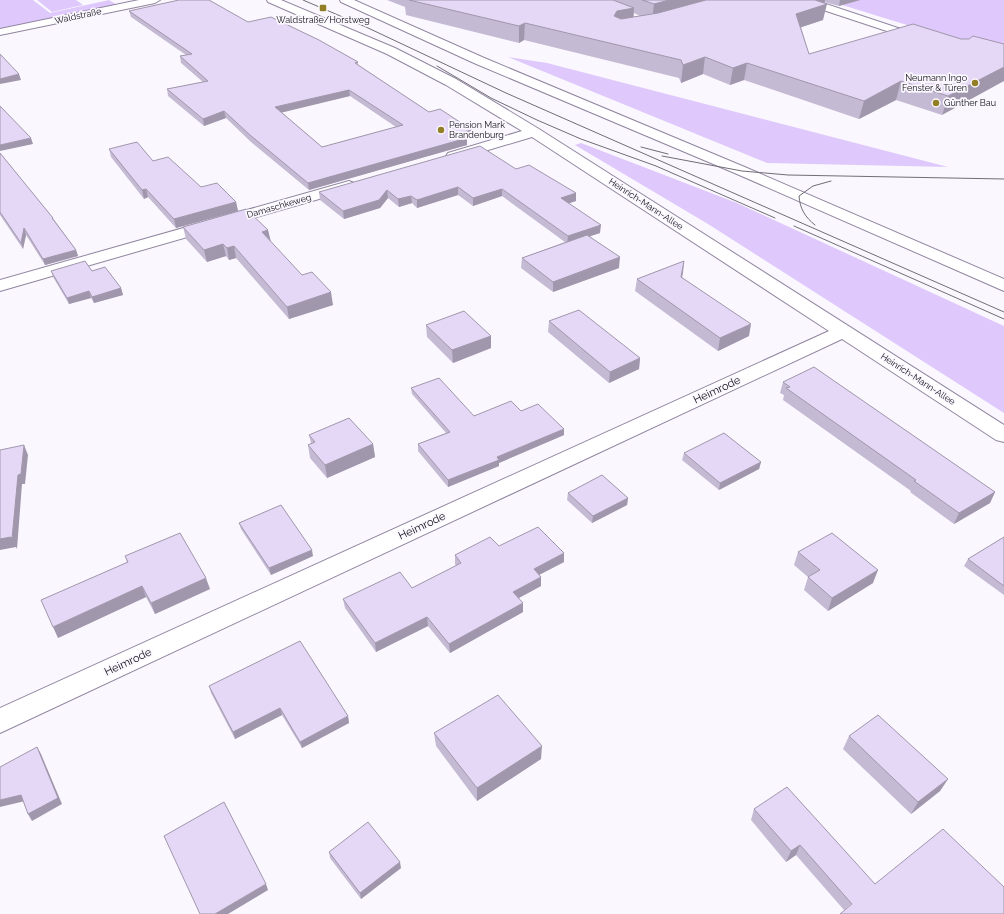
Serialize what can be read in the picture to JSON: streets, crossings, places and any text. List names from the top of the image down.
{
  "streets": {
    "street": [
      "Waldstraße",
      "Heinrich-Mann-Allee",
      "Damaschkeweg",
      "Heimrode"
    ]
  },
  "crossings": [
    ["Heinrich-Mann-Allee", "Heimrode"]
  ],
  "places": {
    "transit": ["Waldstraße/Horstweg"],
    "other": ["Neumann Ingo Fenster & Türen", "Günther Bau", "Pension Mark Brandenburg"]
  }
}
